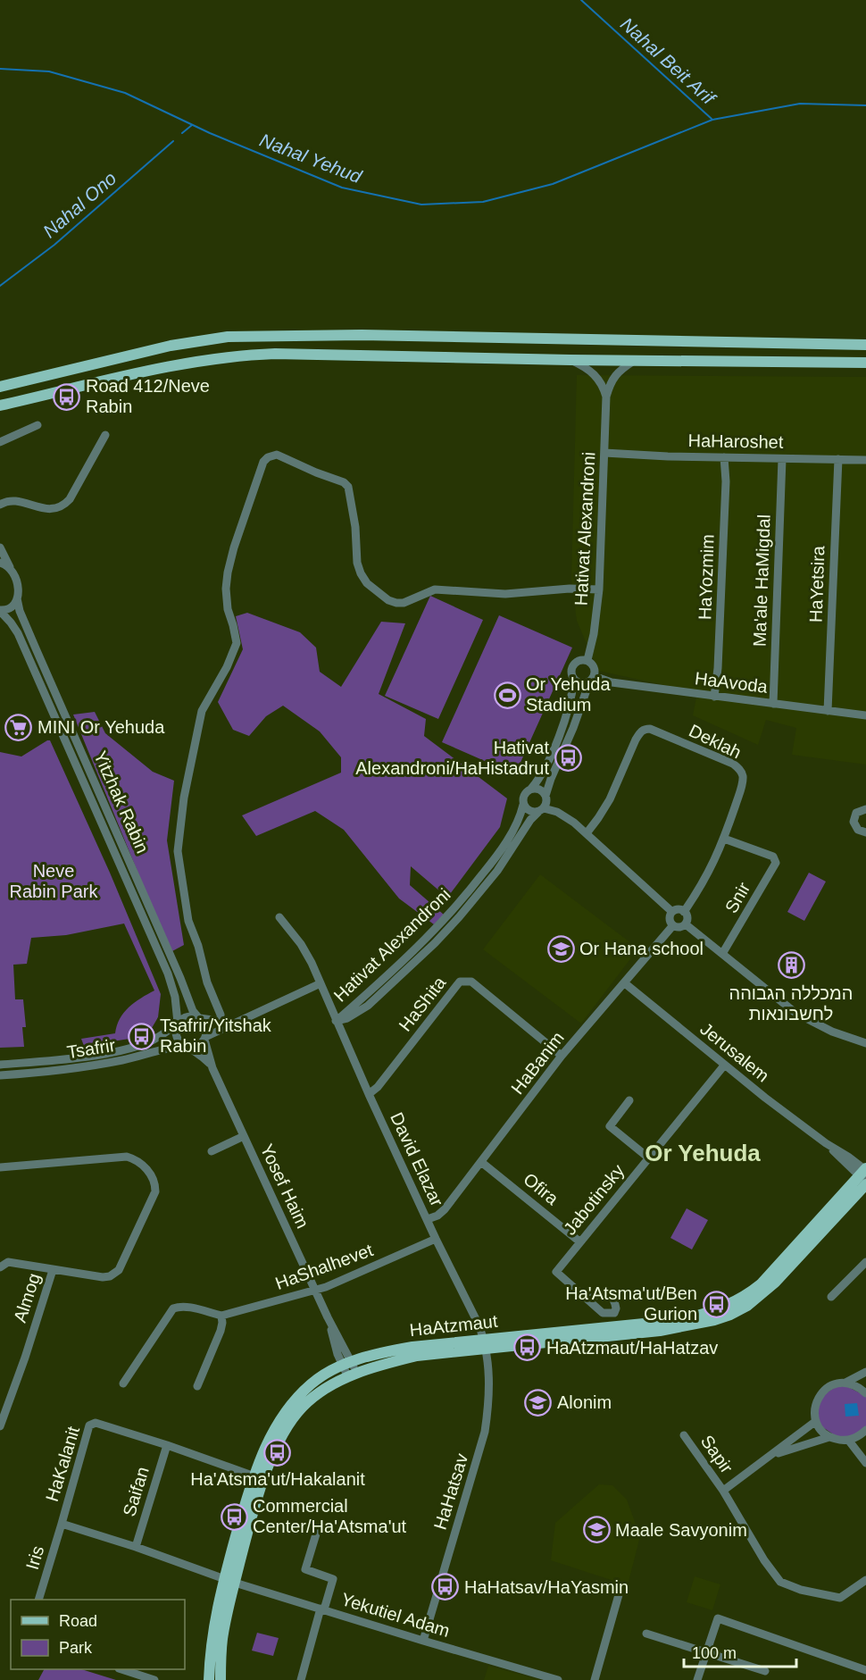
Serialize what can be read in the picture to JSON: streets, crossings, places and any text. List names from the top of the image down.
{
  "streets": {
    "main road": ["HaAtzmaut"],
    "street": [
      "HaHaroshet",
      "Hativat Alexandroni",
      "HaYozmim",
      "Ma'ale HaMigdal",
      "HaYetsira",
      "HaAvoda",
      "Deklah",
      "Yitzhak Rabin",
      "Snir",
      "HaShita",
      "Tsafrir",
      "Jerusalem",
      "HaBanim",
      "David Elazar",
      "Yosef Haim",
      "Ofira",
      "Jabotinsky",
      "HaShalhevet",
      "Almog",
      "Sapir",
      "HaKalanit",
      "Saifan",
      "HaHatsav",
      "Iris",
      "Yekutiel Adam"
    ]
  },
  "crossings": [
    ["HaHaroshet", "Hativat Alexandroni"],
    ["HaHaroshet", "HaYozmim"],
    ["HaHaroshet", "Ma'ale HaMigdal"],
    ["HaHaroshet", "HaYetsira"],
    ["Hativat Alexandroni", "HaAvoda"],
    ["Hativat Alexandroni", "David Elazar"],
    ["HaYozmim", "HaAvoda"],
    ["Ma'ale HaMigdal", "HaAvoda"],
    ["HaYetsira", "HaAvoda"],
    ["Deklah", "Snir"],
    ["Deklah", "HaBanim"],
    ["Yitzhak Rabin", "Tsafrir"],
    ["Yitzhak Rabin", "Yosef Haim"],
    ["HaShita", "HaBanim"],
    ["HaShita", "David Elazar"],
    ["Tsafrir", "Yosef Haim"],
    ["Jerusalem", "HaBanim"],
    ["Jerusalem", "Jabotinsky"],
    ["Jerusalem", "HaAtzmaut"],
    ["HaBanim", "David Elazar"],
    ["HaBanim", "Ofira"],
    ["David Elazar", "HaShalhevet"],
    ["David Elazar", "HaAtzmaut"],
    ["David Elazar", "HaHatsav"],
    ["Yosef Haim", "HaShalhevet"],
    ["Yosef Haim", "HaAtzmaut"],
    ["Ofira", "Jabotinsky"],
    ["HaAtzmaut", "HaKalanit"],
    ["HaAtzmaut", "HaHatsav"],
    ["HaAtzmaut", "Yekutiel Adam"],
    ["HaKalanit", "Saifan"],
    ["HaKalanit", "Iris"],
    ["HaKalanit", "Yekutiel Adam"],
    ["HaHatsav", "Yekutiel Adam"]
  ],
  "districts": ["Or Yehuda"],
  "water": ["Nahal Beit Arif", "Nahal Yehud", "Nahal Ono"],
  "parks": ["Neve Rabin Park"],
  "places": {
    "bus stop": [
      "Road 412/Neve Rabin",
      "Hativat Alexandroni/HaHistadrut",
      "Tsafrir/Yitshak Rabin",
      "Ha'Atsma'ut/Ben Gurion",
      "HaAtzmaut/HaHatzav",
      "Ha'Atsma'ut/Hakalanit",
      "Commercial Center/Ha'Atsma'ut",
      "HaHatsav/HaYasmin"
    ],
    "sports": ["Or Yehuda Stadium"],
    "supermarket": ["MINI Or Yehuda"],
    "school or university": ["Or Hana school", "Alonim", "Maale Savyonim"],
    "building": ["המכללה הגבוהה לחשבונאות"]
  },
  "legend": ["Road", "Park"],
  "scale_bar": "100 m"
}
